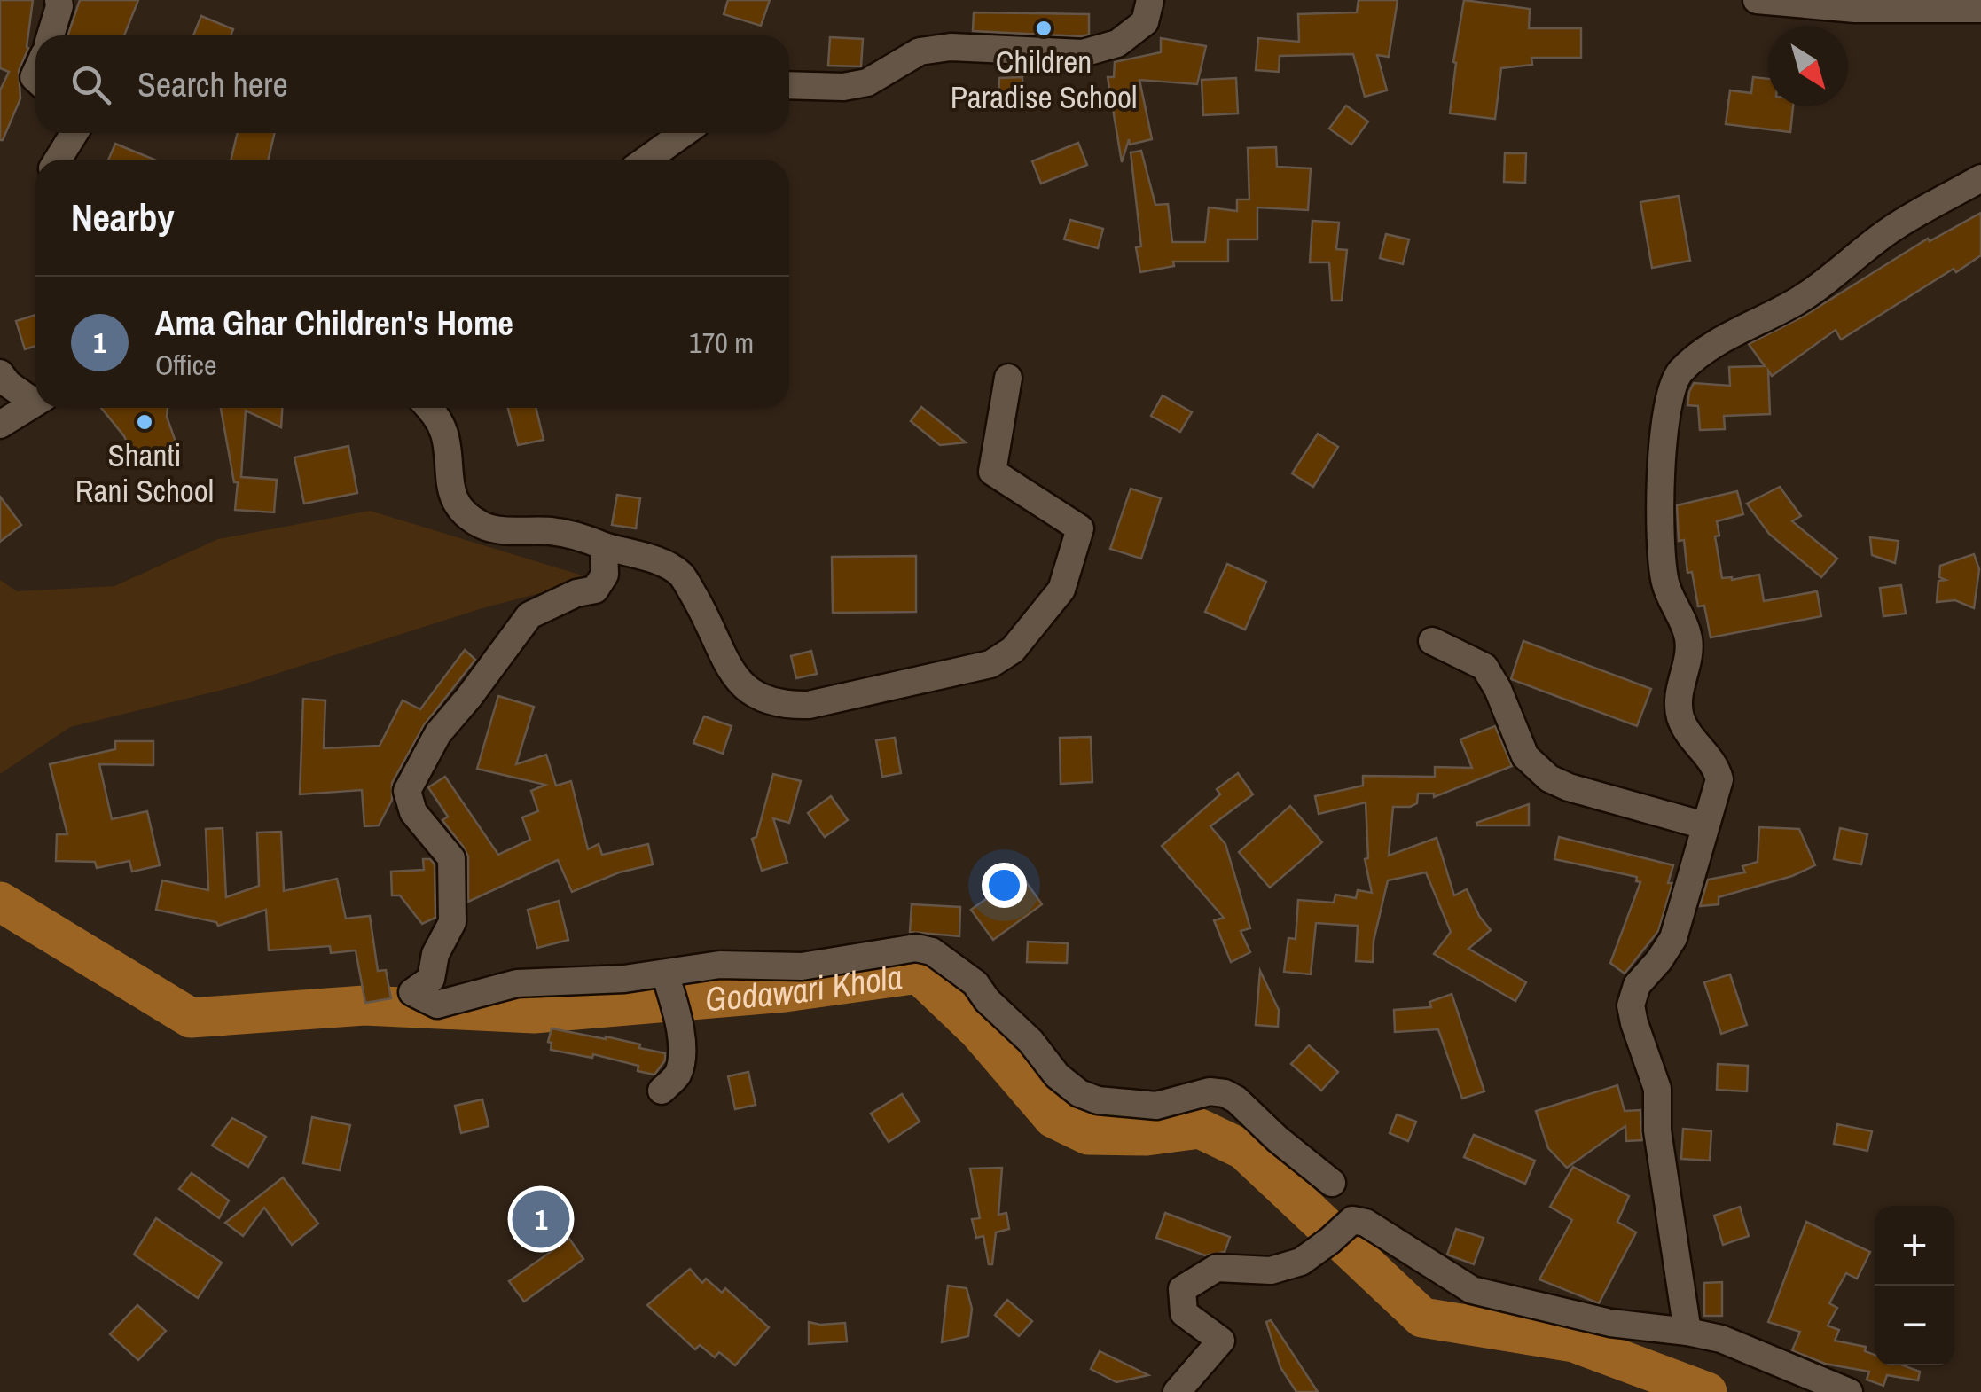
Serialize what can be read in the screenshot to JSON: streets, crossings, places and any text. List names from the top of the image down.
{
  "water": ["Godawari Khola"],
  "places": ["Children Paradise School", "Shanti Rani School"],
  "north": "bottom right",
  "page": {
    "search": "Search here",
    "heading": "Nearby",
    "list": [
      {
        "mark": "1",
        "name": "Ama Ghar Children's Home",
        "note": "Office",
        "value": "170 m"
      }
    ],
    "pins": "1",
    "map_buttons": ["+", "−"]
  }
}
